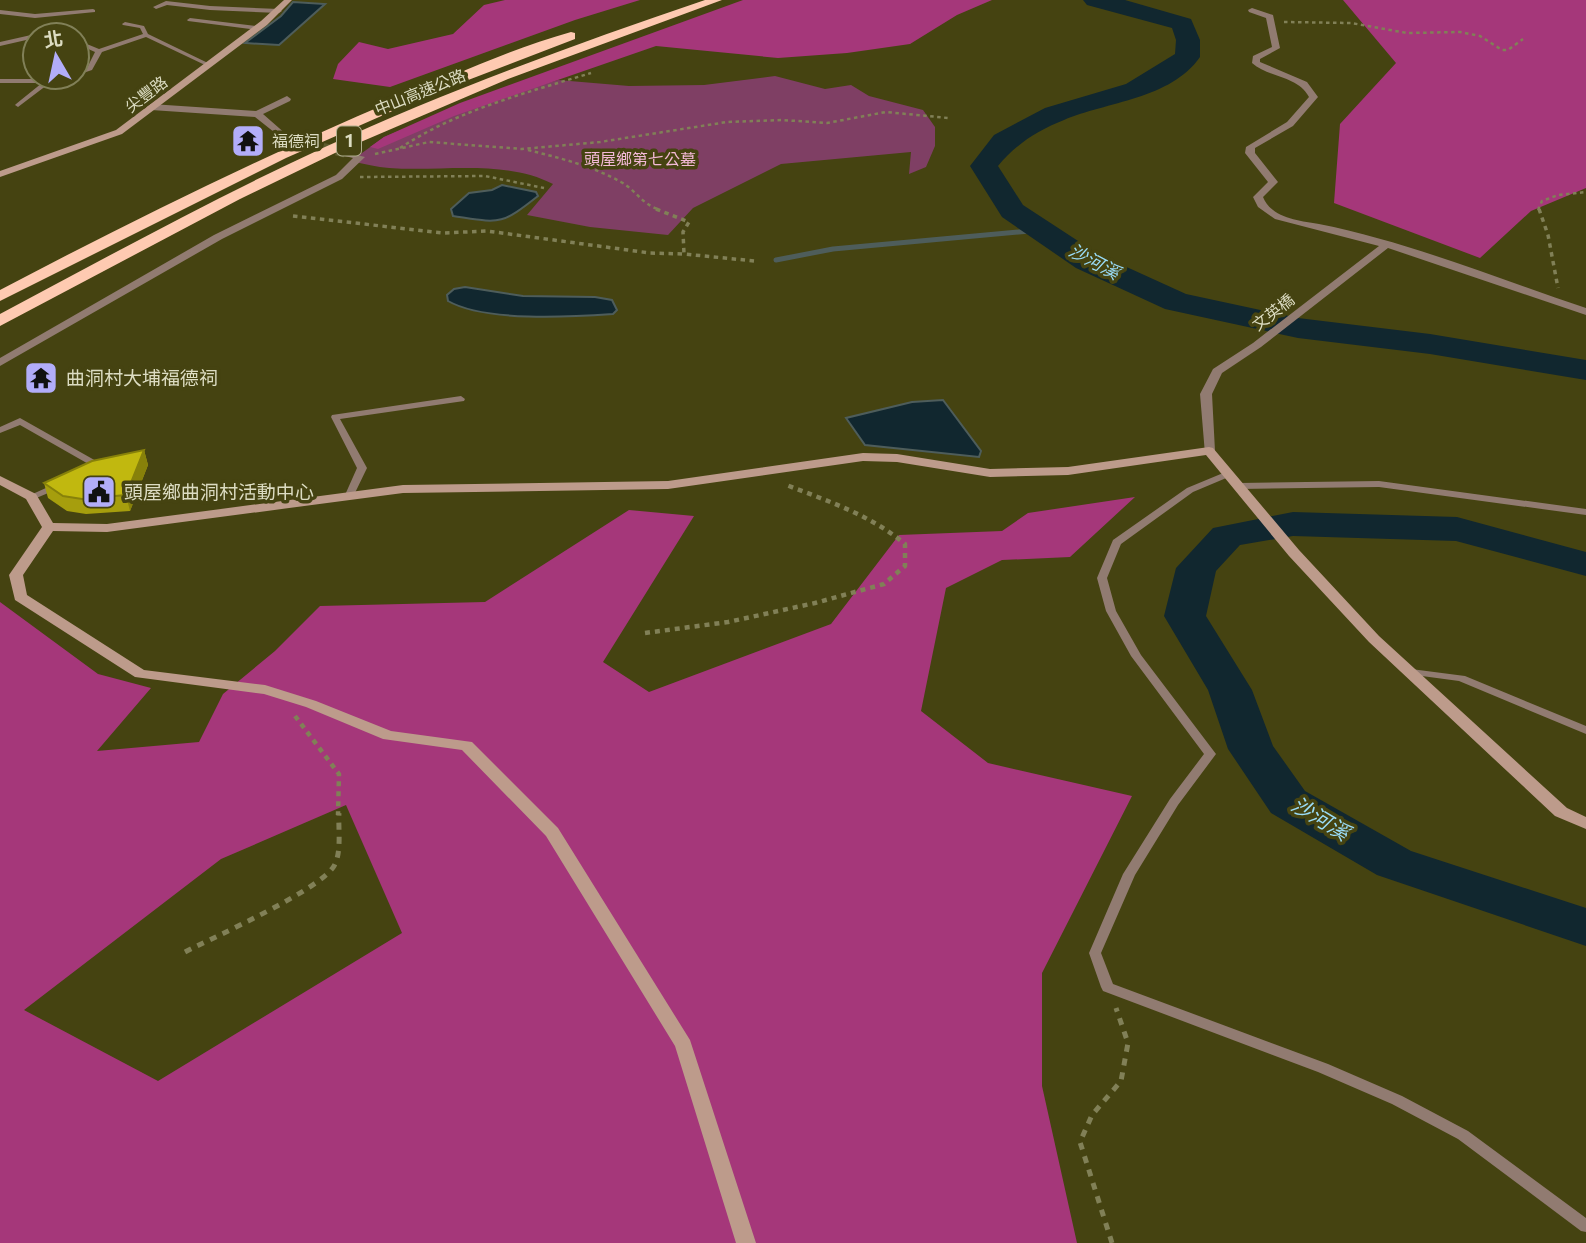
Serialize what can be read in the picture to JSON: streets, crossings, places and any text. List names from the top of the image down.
{
  "streets": {
    "highway": ["中山高速公路", "1"],
    "street": ["尖豐路", "文英橋"]
  },
  "water": ["沙河溪"],
  "parks": ["頭屋鄉第七公墓"],
  "places": {
    "temple": ["福德祠", "曲洞村大埔福德祠"],
    "public building": ["頭屋鄉曲洞村活動中心"]
  },
  "north": "top"
}
